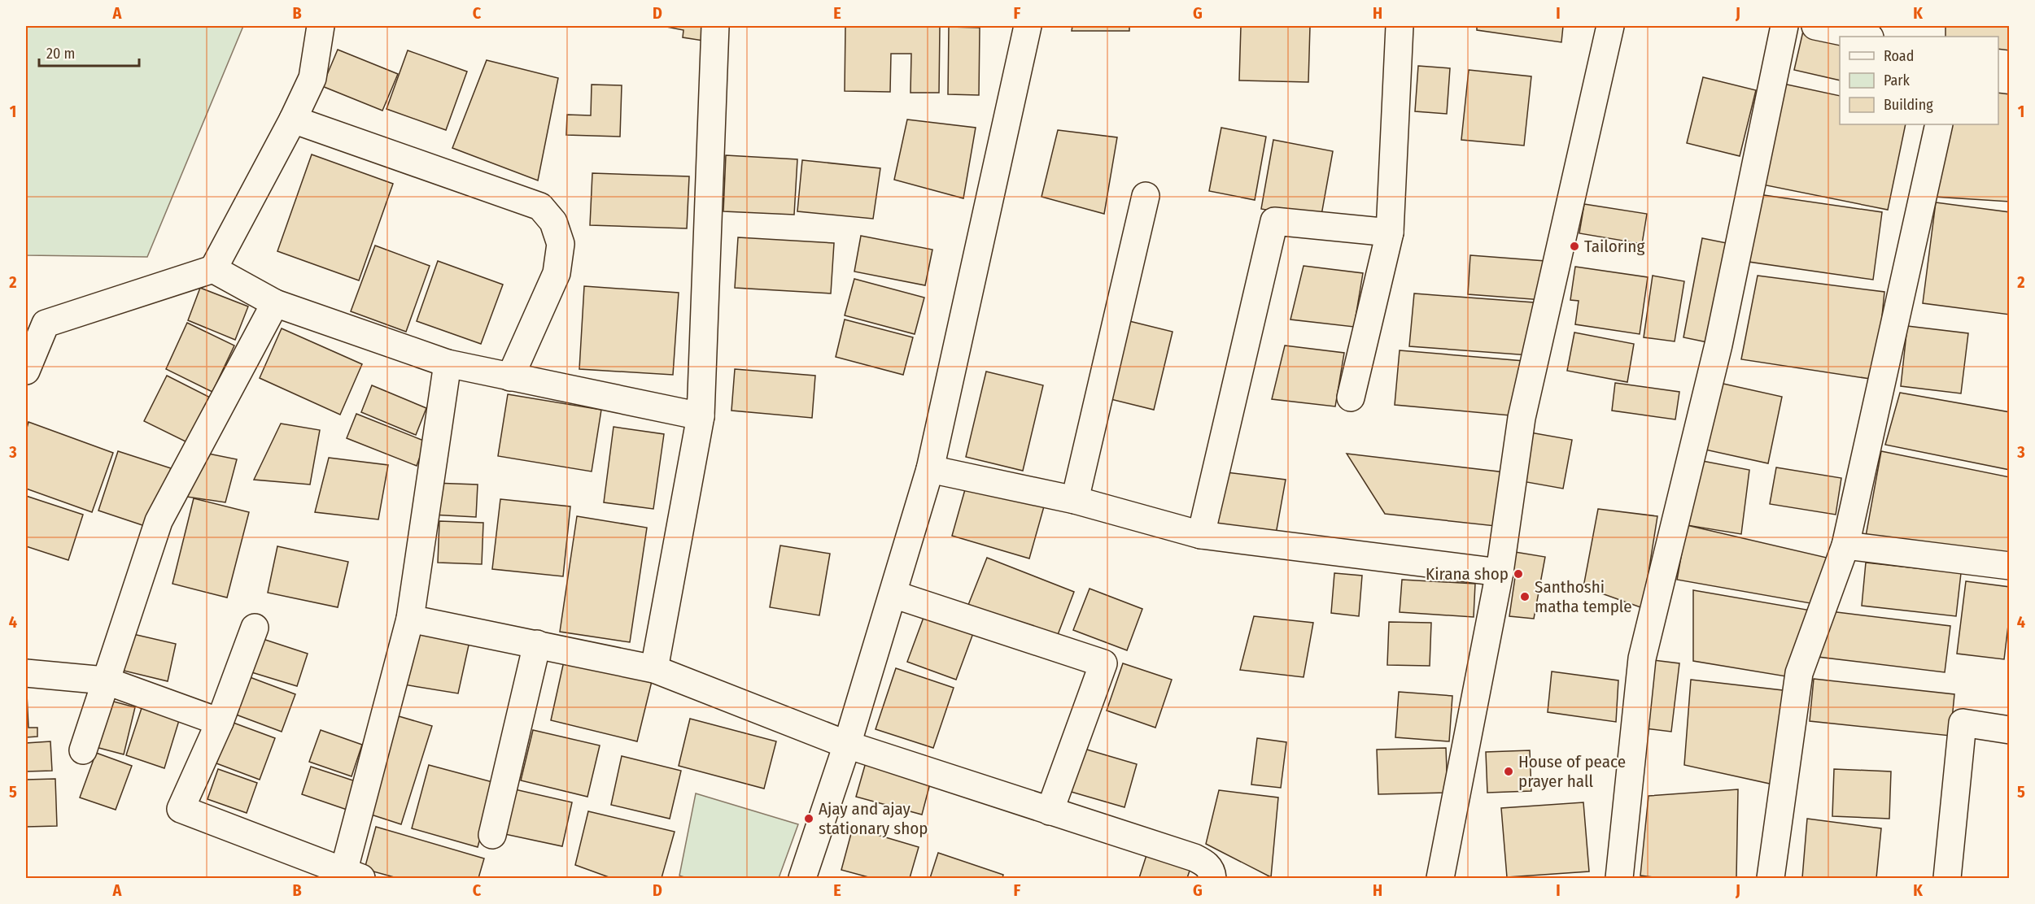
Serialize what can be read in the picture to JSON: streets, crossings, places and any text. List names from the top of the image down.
{
  "places": [
    "Tailoring",
    "Kirana shop",
    "Santhoshi matha temple",
    "House of peace prayer hall",
    "Ajay and ajay stationary shop"
  ],
  "legend": ["Road", "Park", "Building"],
  "scale_bar": "20 m",
  "grid": {
    "columns": [
      "A",
      "B",
      "C",
      "D",
      "E",
      "F",
      "G",
      "H",
      "I",
      "J",
      "K"
    ],
    "rows": [
      "1",
      "2",
      "3",
      "4",
      "5"
    ]
  }
}
